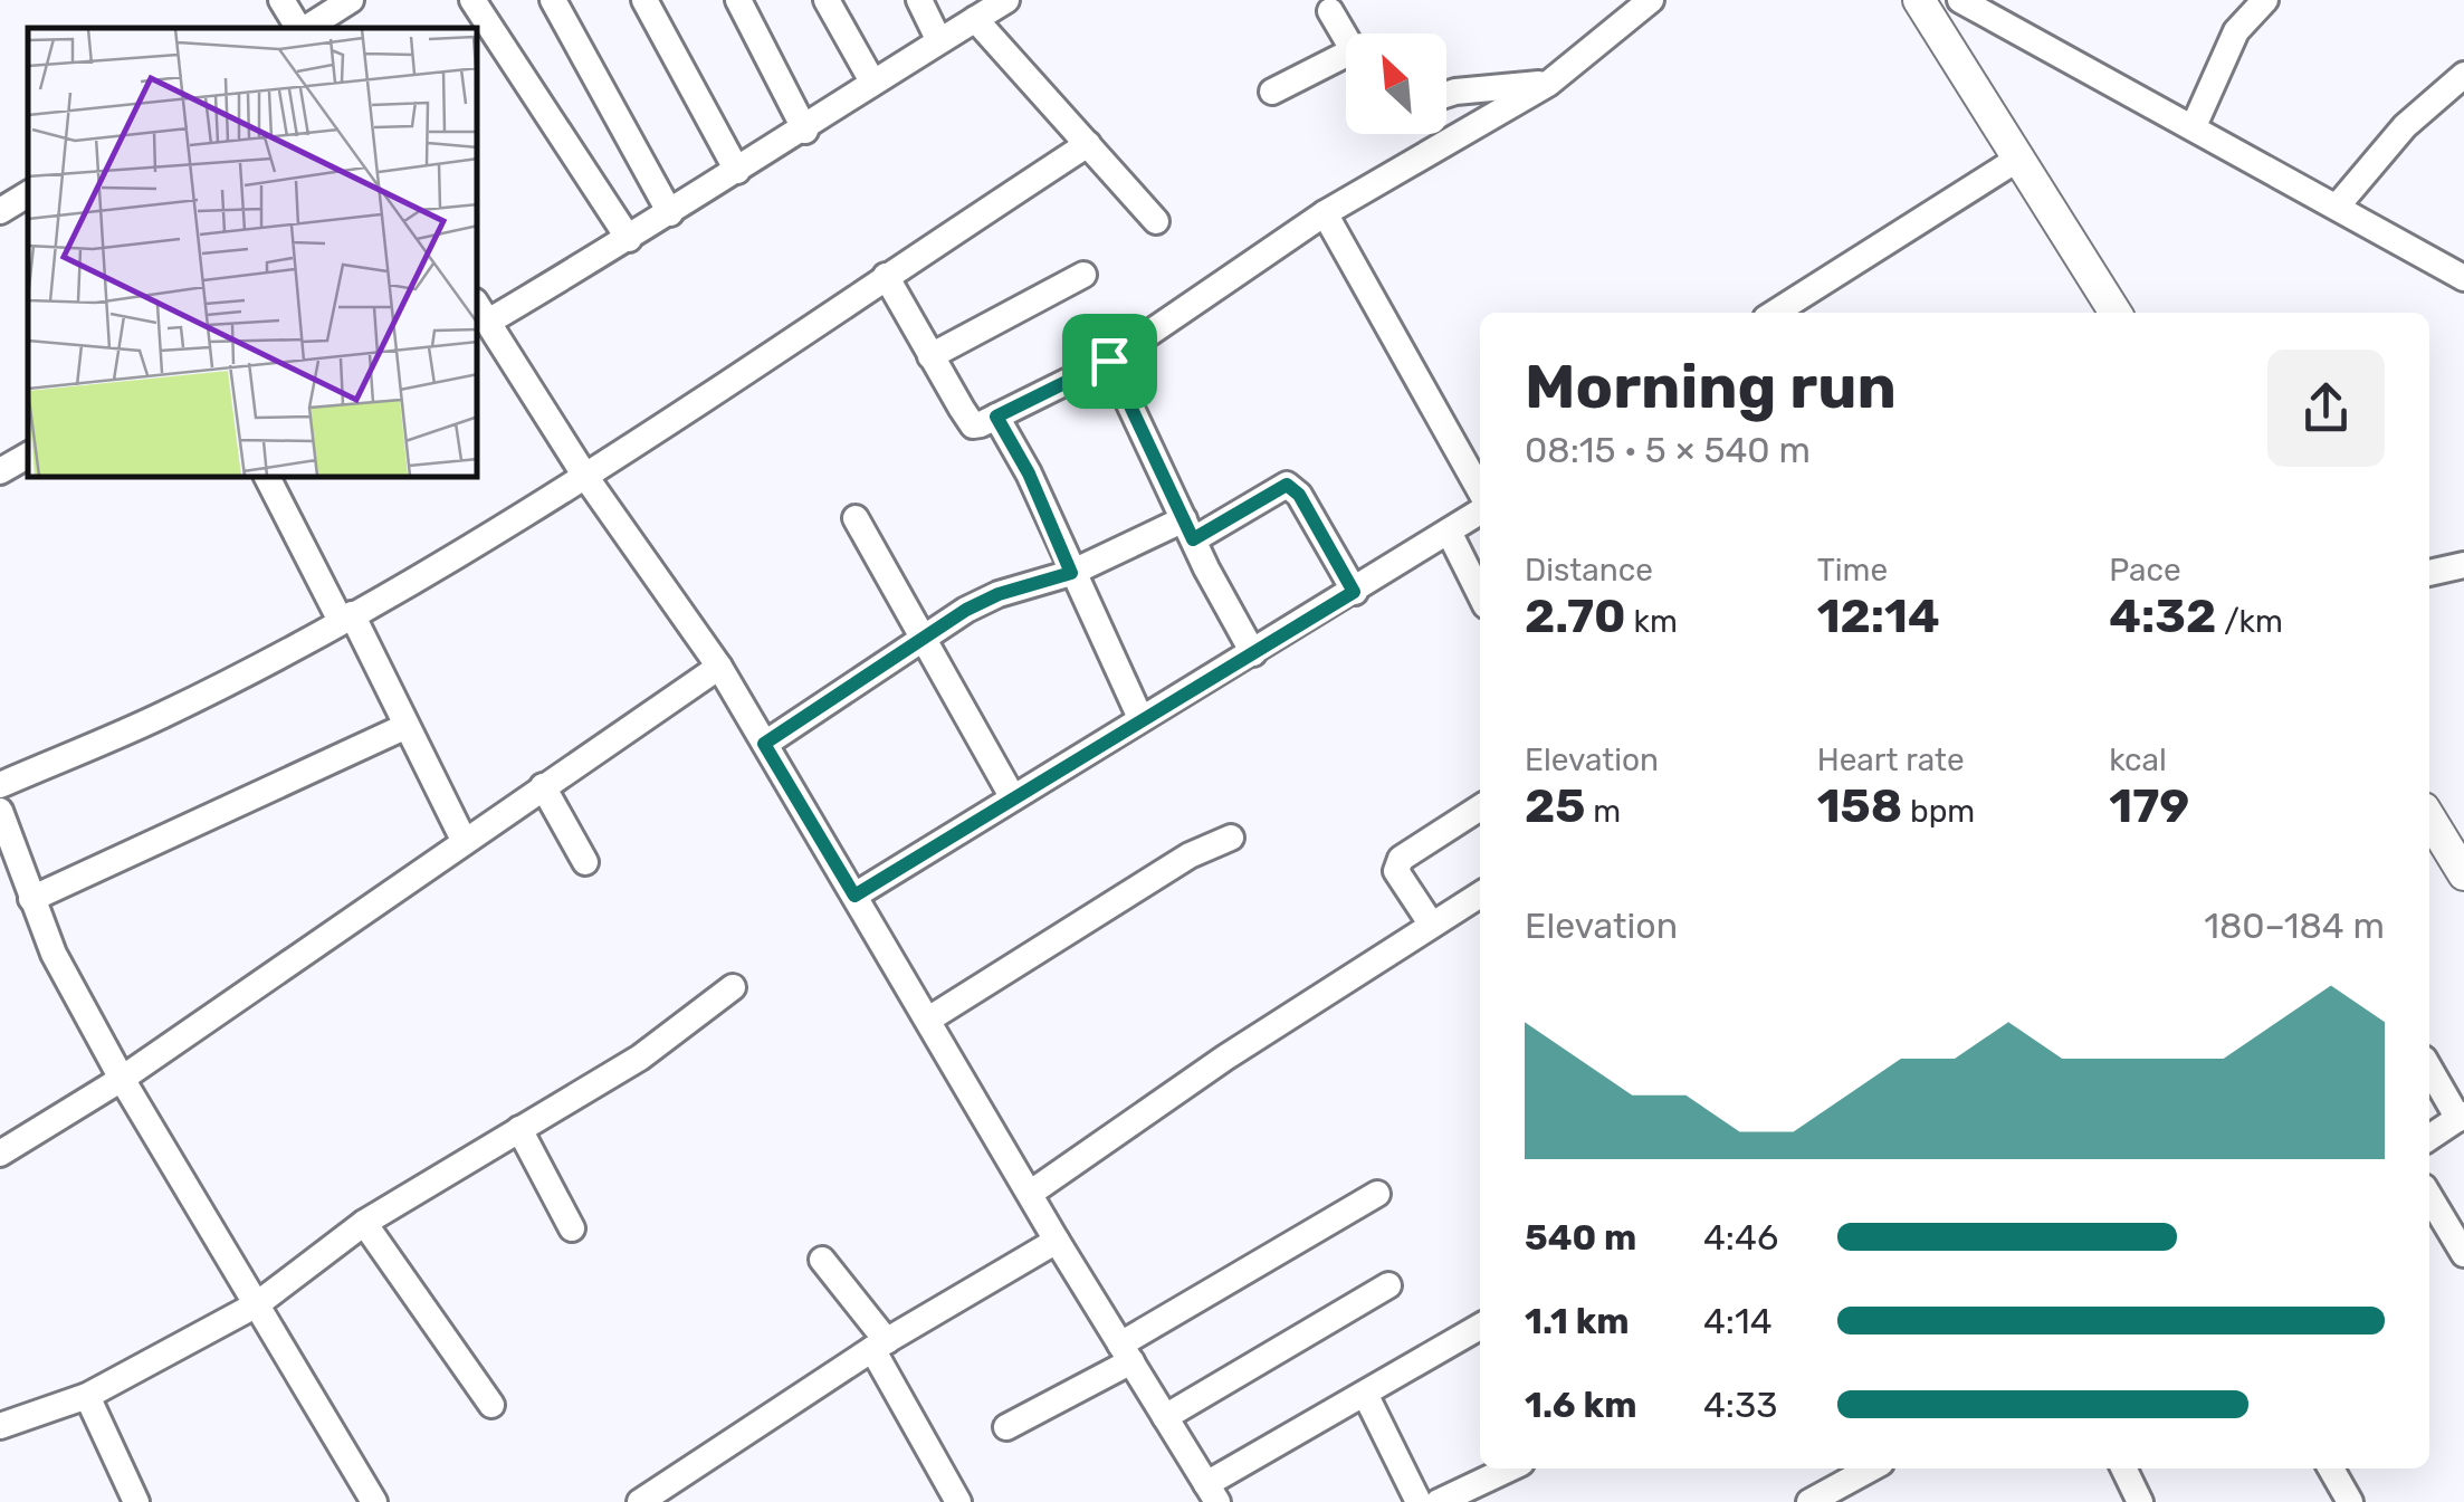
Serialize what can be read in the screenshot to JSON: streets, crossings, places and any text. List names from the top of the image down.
{
  "north": "top left",
  "page": {
    "heading": ["Morning run", "08:15 · 5 × 540 m"],
    "stats": [
      ["Distance", "2.70 km"],
      ["Time", "12:14"],
      ["Pace", "4:32 /km"],
      ["Elevation", "25 m"],
      ["Heart rate", "158 bpm"],
      ["kcal", "179"]
    ],
    "chart": ["Elevation", "180–184 m"],
    "list": [
      {
        "name": "540 m",
        "note": "4:46"
      },
      {
        "name": "1.1 km",
        "note": "4:14"
      },
      {
        "name": "1.6 km",
        "note": "4:33"
      }
    ]
  }
}
